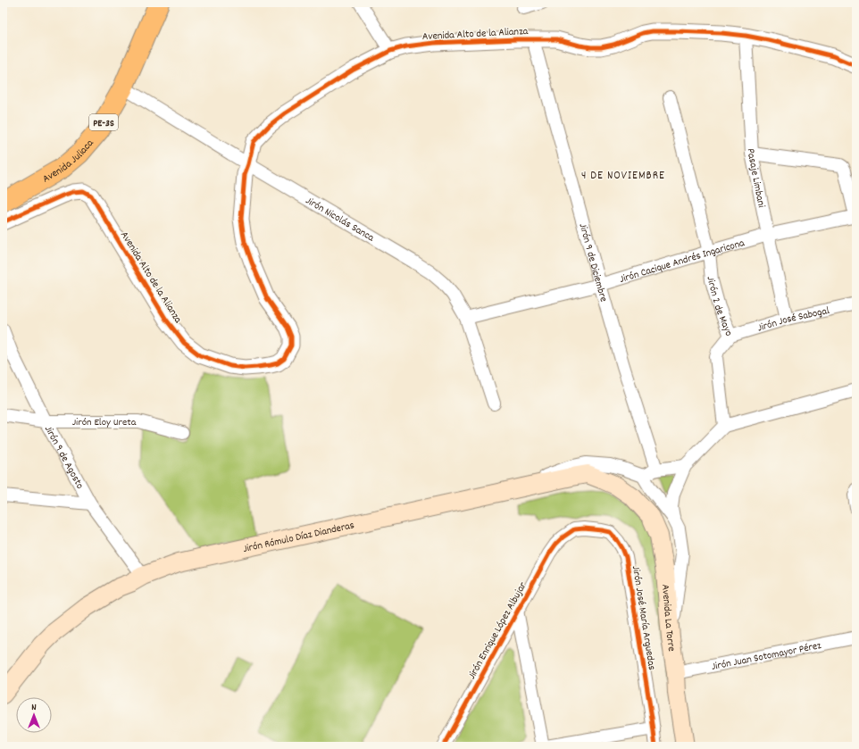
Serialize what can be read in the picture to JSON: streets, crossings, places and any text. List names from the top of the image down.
{
  "streets": {
    "highway": ["PE-3S", "Avenida Juliaca"],
    "main road": ["Jirón Rómulo Díaz Dianderas", "Avenida La Torre"],
    "street": [
      "Avenida Alto de la Alianza",
      "Pasaje Limbani",
      "Jirón Nicolás Sanca",
      "Jirón Cacique Andrés Ingaricona",
      "Jirón 9 de Diciembre",
      "Jirón 2 de Mayo",
      "Jirón José Sabogal",
      "Jirón Eloy Ureta",
      "Jirón 9 de Agosto",
      "Jirón José María Arguedas",
      "Jirón Enrique López Albujar",
      "Jirón Juan Sotomayor Pérez"
    ]
  },
  "crossings": [
    ["Avenida Alto de la Alianza", "Pasaje Limbani"],
    ["Avenida Alto de la Alianza", "Jirón Nicolás Sanca"],
    ["Avenida Alto de la Alianza", "Jirón 9 de Diciembre"],
    ["Avenida Juliaca", "Jirón Nicolás Sanca"],
    ["Pasaje Limbani", "Jirón Cacique Andrés Ingaricona"],
    ["Pasaje Limbani", "Jirón José Sabogal"],
    ["Jirón Nicolás Sanca", "Jirón Cacique Andrés Ingaricona"],
    ["Jirón Cacique Andrés Ingaricona", "Jirón 9 de Diciembre"],
    ["Jirón Cacique Andrés Ingaricona", "Jirón 2 de Mayo"],
    ["Jirón 2 de Mayo", "Jirón José Sabogal"],
    ["Jirón Eloy Ureta", "Jirón 9 de Agosto"],
    ["Jirón 9 de Agosto", "Jirón Rómulo Díaz Dianderas"],
    ["Jirón Rómulo Díaz Dianderas", "Avenida La Torre"],
    ["Jirón José María Arguedas", "Jirón Enrique López Albujar"],
    ["Avenida La Torre", "Jirón Juan Sotomayor Pérez"]
  ],
  "districts": ["4 DE NOVIEMBRE"],
  "north": "top"
}
